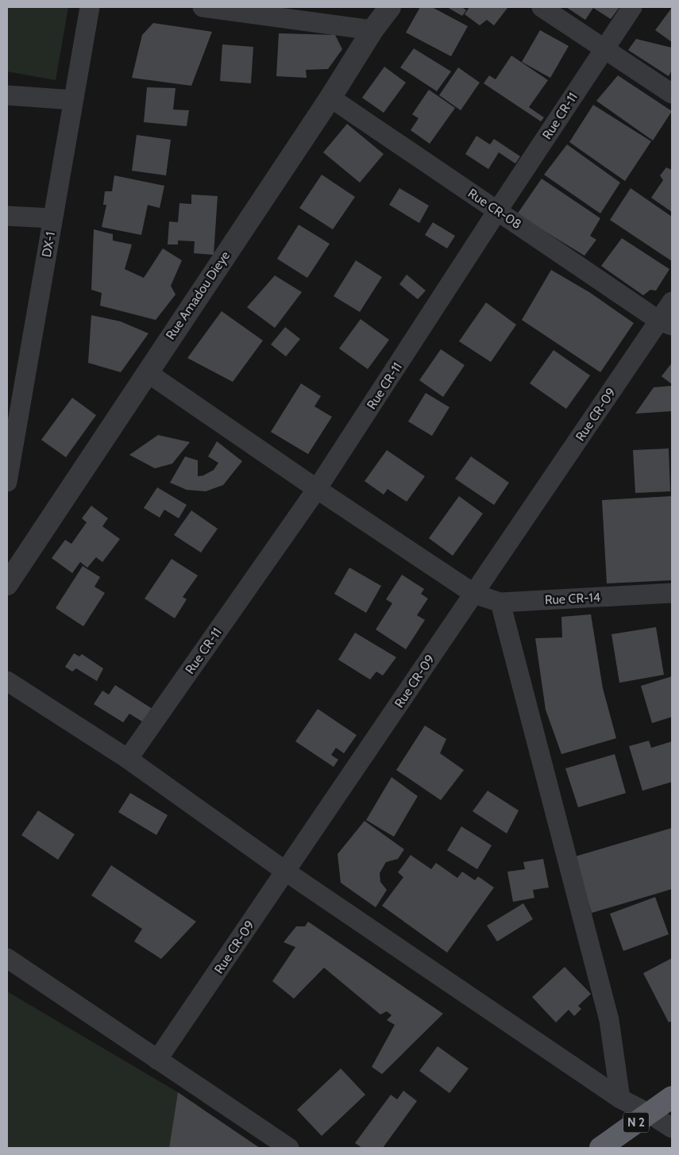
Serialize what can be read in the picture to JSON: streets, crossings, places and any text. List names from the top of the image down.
{
  "streets": {
    "highway": ["N 2"],
    "street": [
      "Rue CR-11",
      "Rue CR-08",
      "DX-1",
      "Rue Amadou Dieye",
      "Rue CR-09",
      "Rue CR-14"
    ]
  },
  "crossings": [
    ["Rue CR-11", "Rue CR-08"],
    ["Rue CR-11", "Rue CR-14"],
    ["Rue CR-08", "Rue Amadou Dieye"],
    ["Rue CR-08", "Rue CR-09"],
    ["Rue Amadou Dieye", "Rue CR-14"],
    ["Rue CR-09", "Rue CR-14"]
  ]
}
